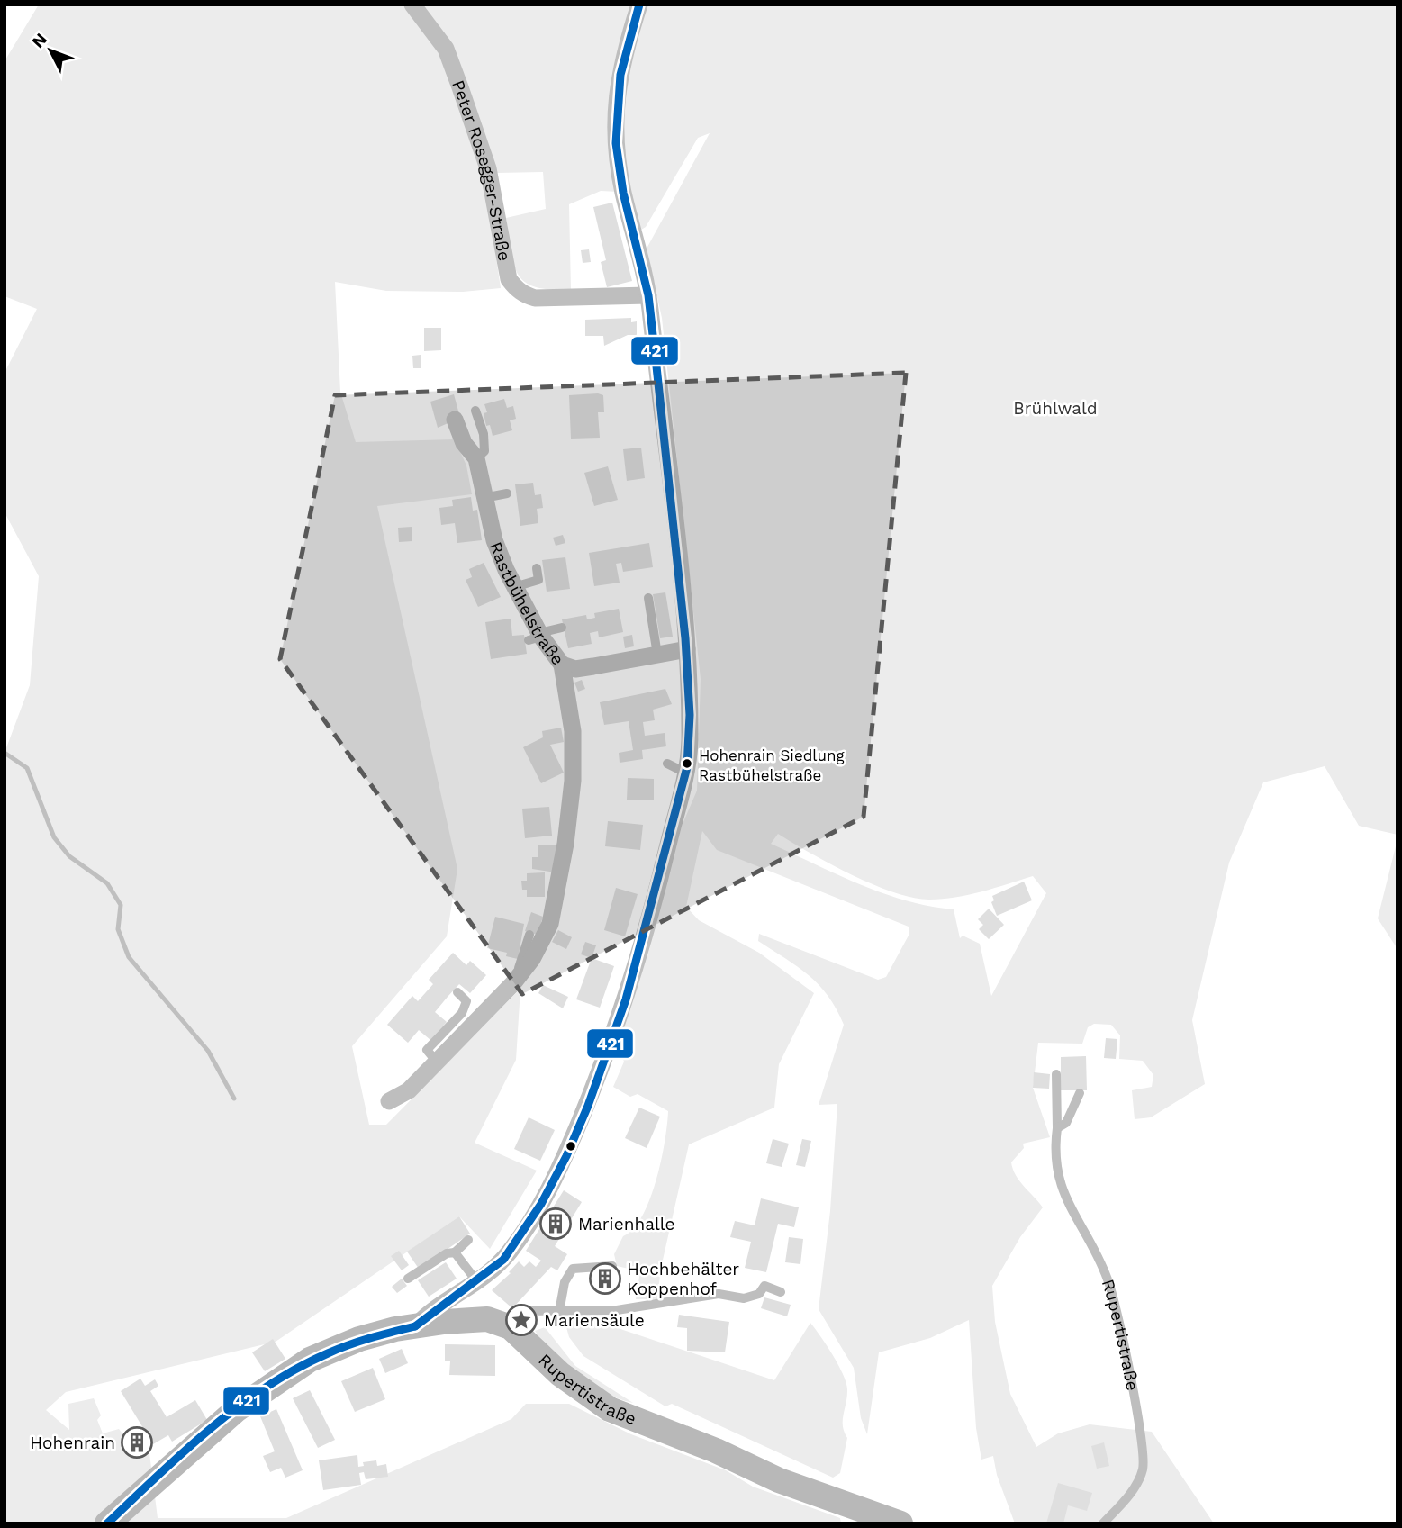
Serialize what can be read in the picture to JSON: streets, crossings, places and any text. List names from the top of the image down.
{
  "streets": {
    "main road": ["Rupertistraße"],
    "street": ["Peter Rosegger-Straße", "Rastbühelstraße"]
  },
  "parks": ["Brühlwald"],
  "places": {
    "other": ["Hohenrain Siedlung Rastbühelstraße"],
    "building": ["Marienhalle", "Hochbehälter Koppenhof", "Hohenrain"],
    "place": ["Mariensäule"]
  },
  "lines": ["transit line 421"],
  "north": "top left"
}
